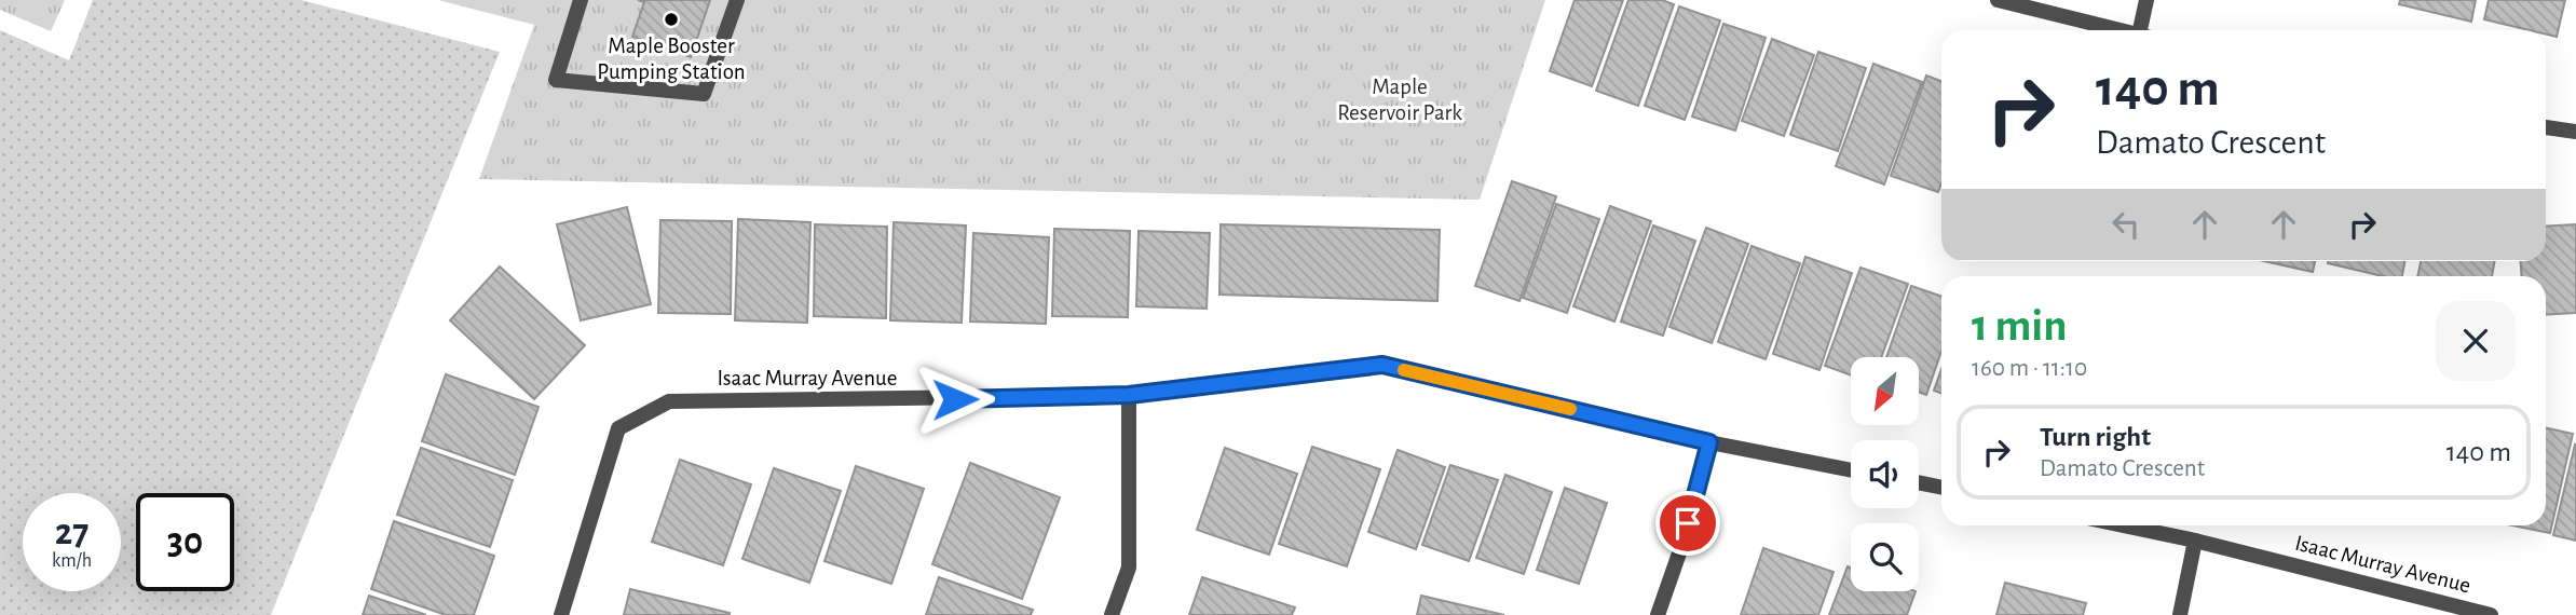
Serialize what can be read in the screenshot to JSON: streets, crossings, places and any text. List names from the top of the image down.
{
  "streets": {
    "street": ["Isaac Murray Avenue"]
  },
  "parks": ["Maple Reservoir Park"],
  "places": ["Maple Booster Pumping Station"],
  "north": "bottom left",
  "page": {
    "turn": ["140 m", "Damato Crescent"],
    "heading": ["1 min", "160 m · 11:10"],
    "list": [
      {
        "name": "Turn right",
        "note": "Damato Crescent",
        "value": "140 m"
      }
    ],
    "speed": "27 km/h",
    "limit": "30"
  }
}
